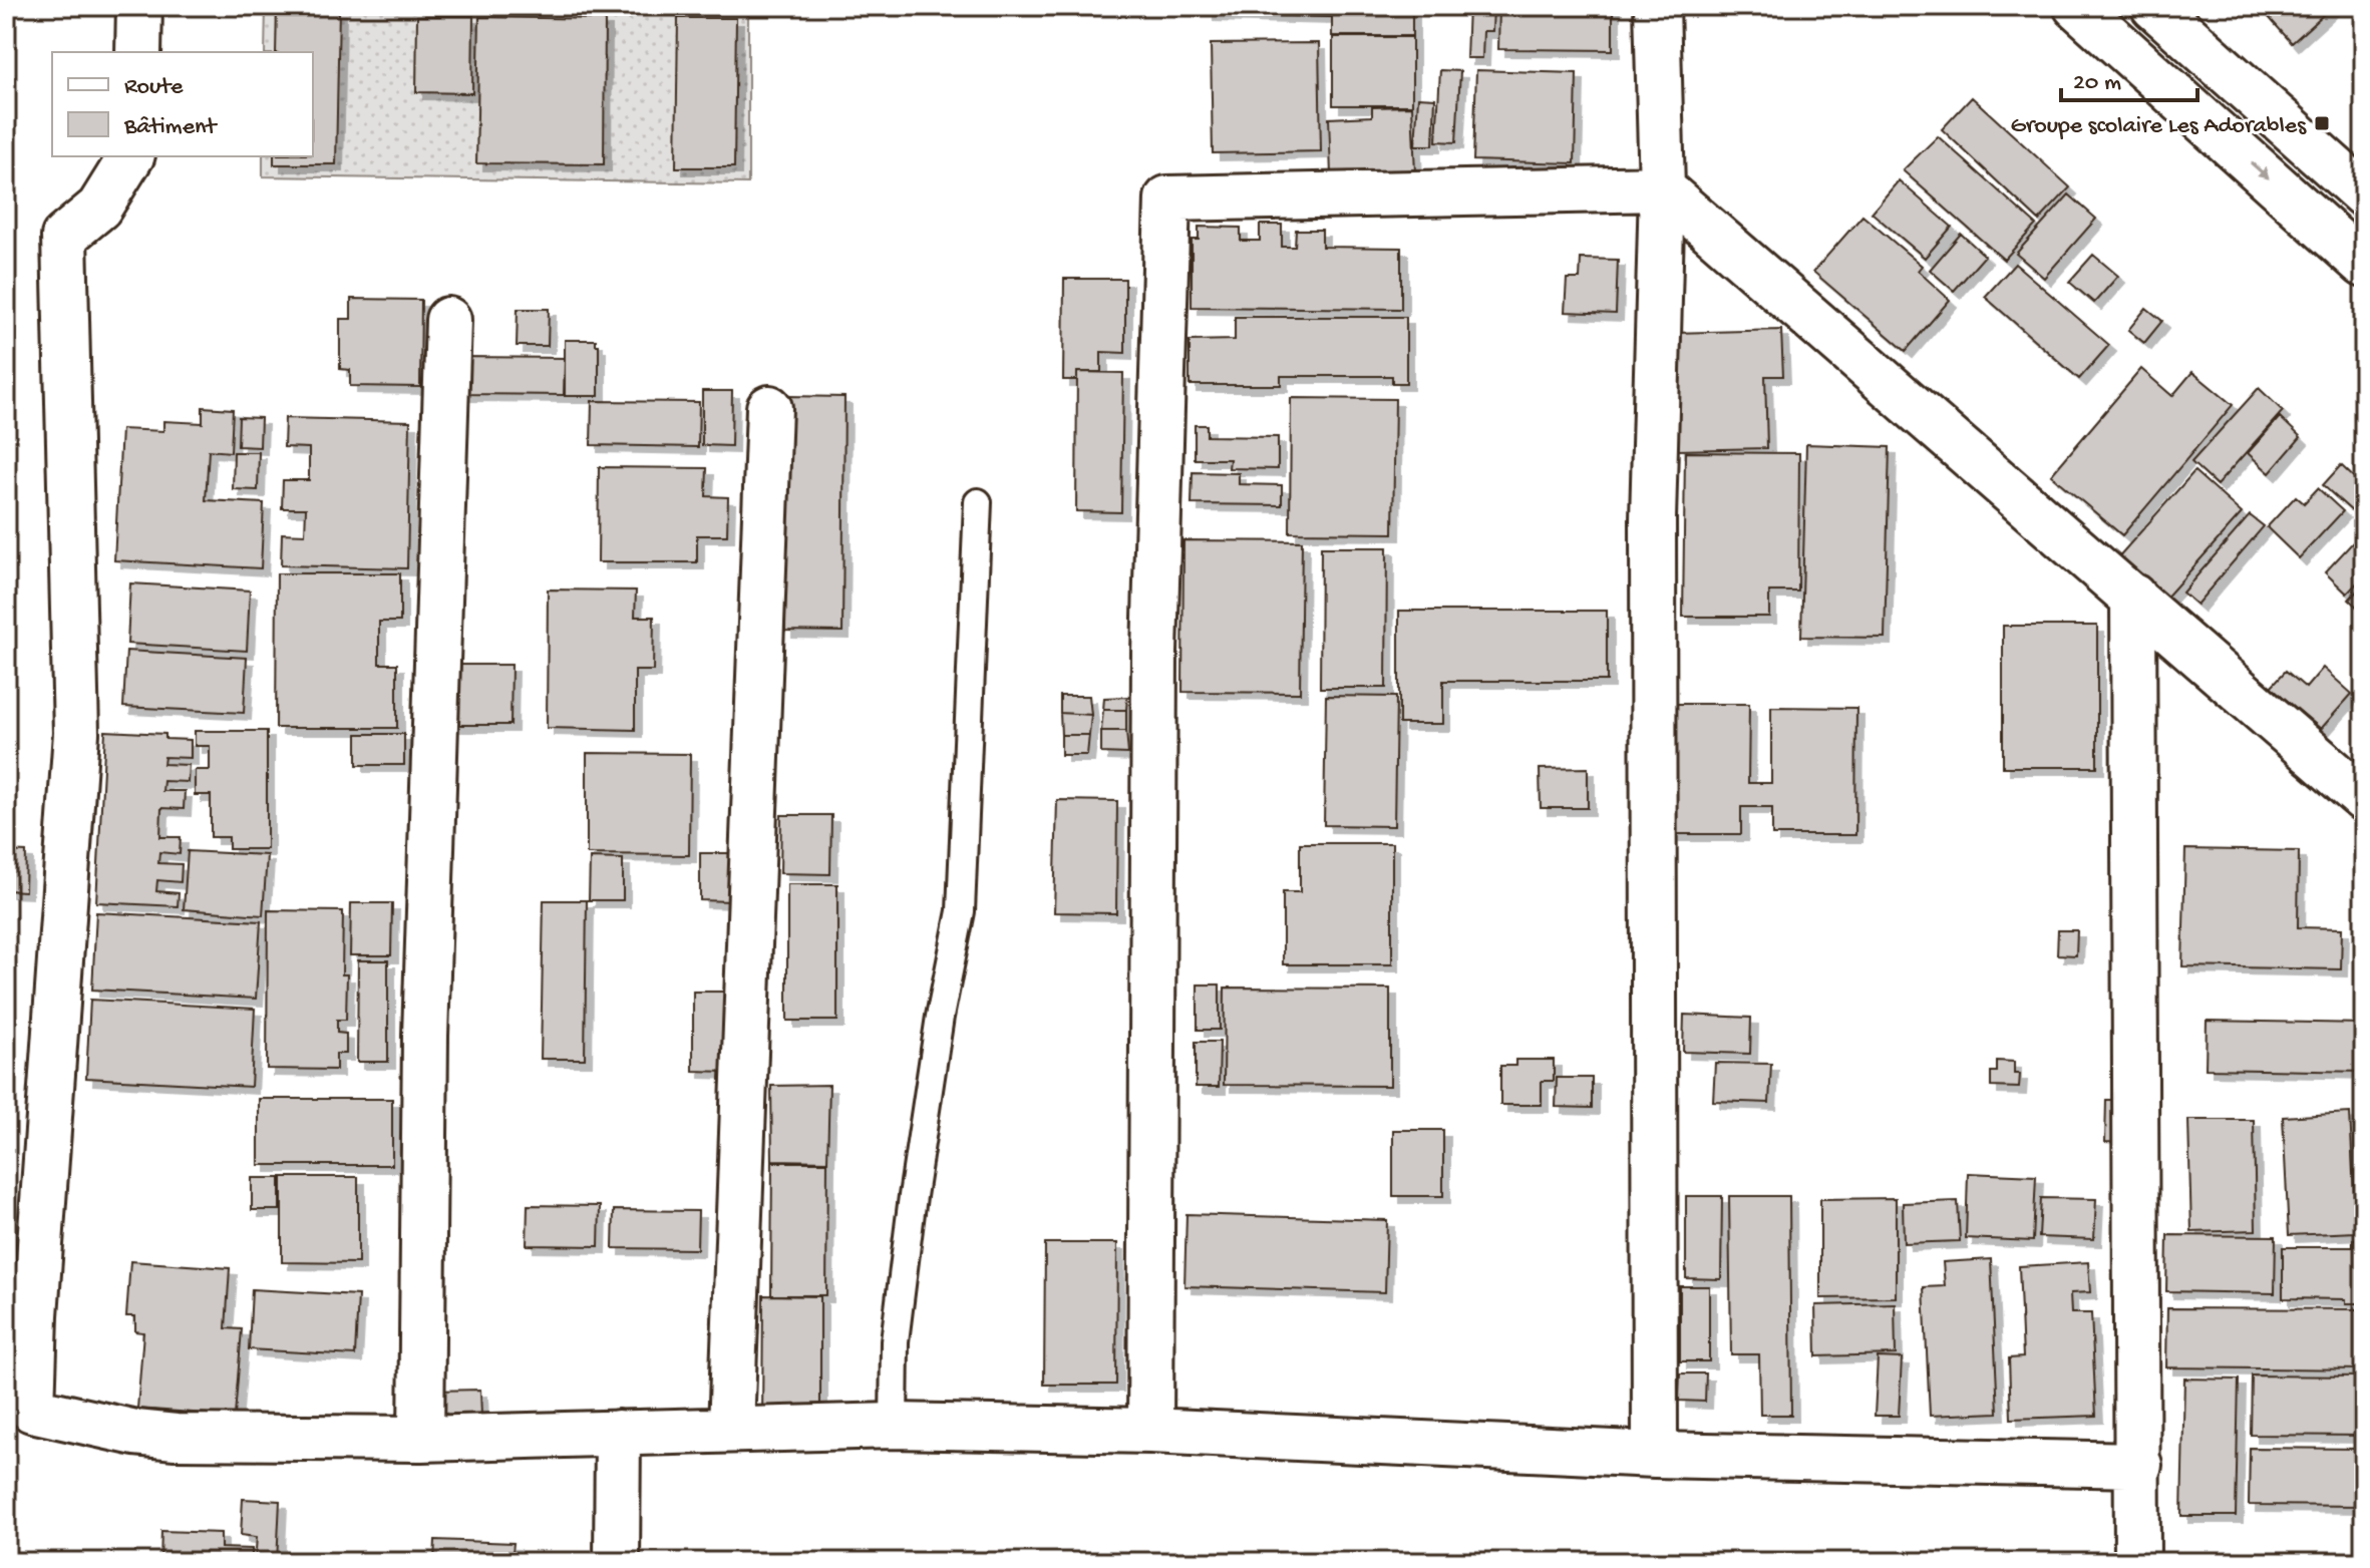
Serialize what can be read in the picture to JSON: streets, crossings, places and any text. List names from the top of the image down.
{
  "places": {
    "transit": ["Groupe scolaire Les Adorables"]
  },
  "legend": ["Route", "Bâtiment"],
  "scale_bar": "20 m"
}
